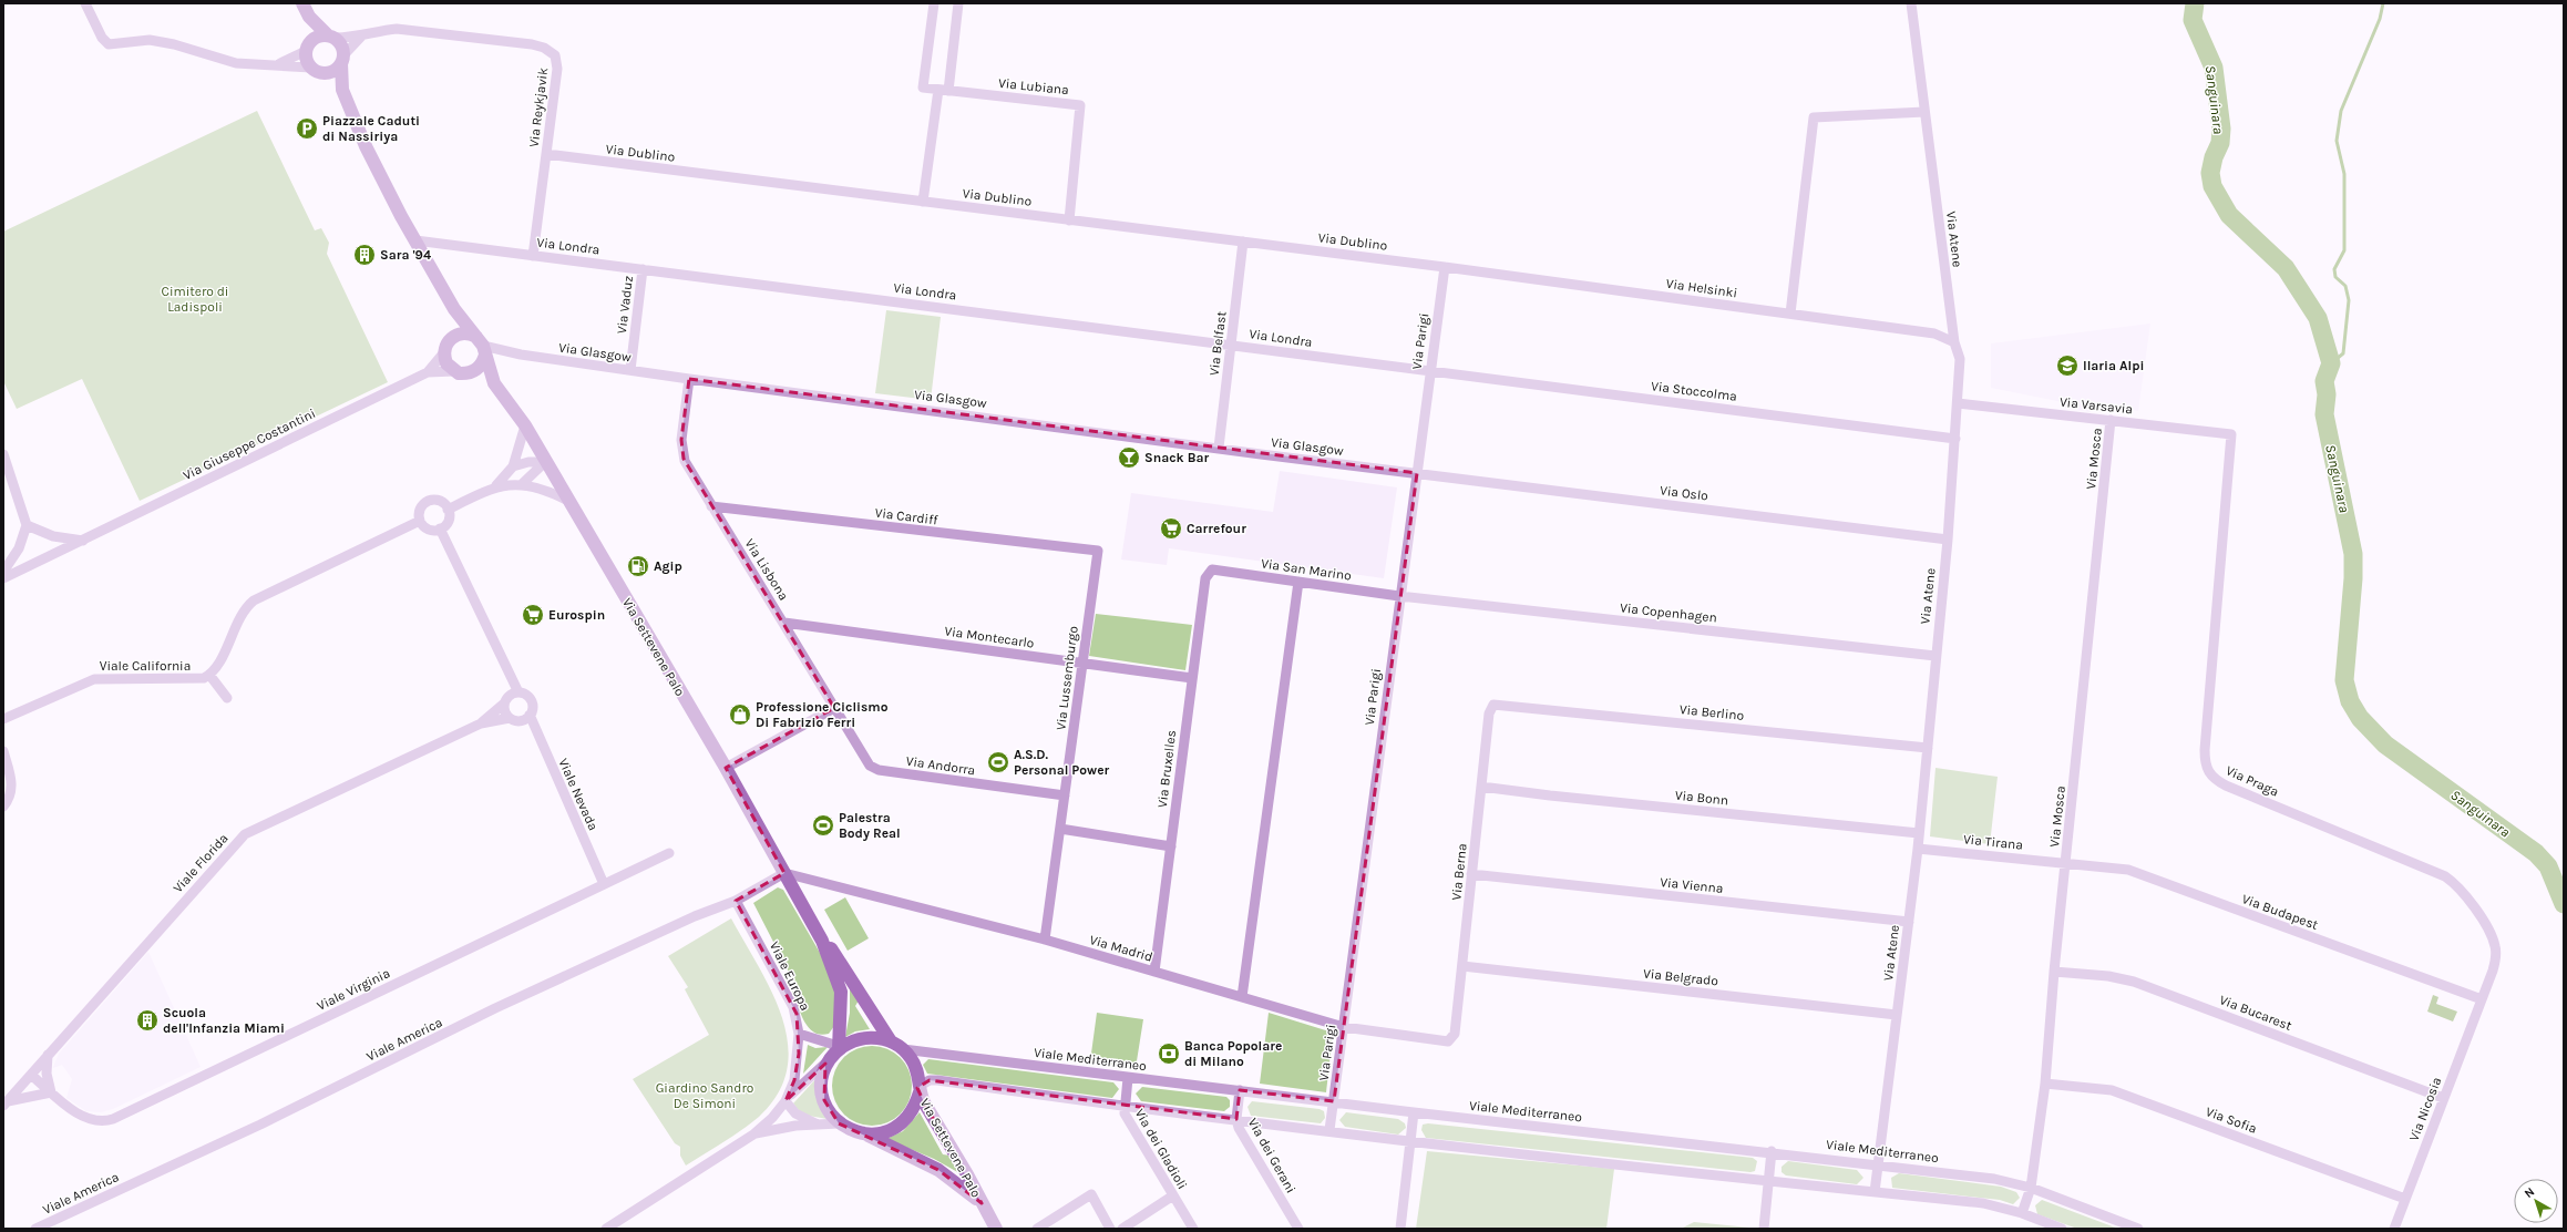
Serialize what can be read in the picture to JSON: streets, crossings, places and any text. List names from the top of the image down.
{
  "streets": {
    "street": [
      "Via Lubiana",
      "Via Reykjavik",
      "Via Dublino",
      "Via Atene",
      "Via Londra",
      "Via Helsinki",
      "Via Vaduz",
      "Via Parigi",
      "Via Belfast",
      "Via Glasgow",
      "Via Stoccolma",
      "Via Varsavia",
      "Via Giuseppe Costantini",
      "Via Mosca",
      "Via Oslo",
      "Via Cardiff",
      "Via Lisbona",
      "Via San Marino",
      "Via Copenhagen",
      "Via Montecarlo",
      "Via Settevene Palo",
      "Viale California",
      "Via Lussemburgo",
      "Via Berlino",
      "Via Andorra",
      "Via Bruxelles",
      "Via Praga",
      "Viale Nevada",
      "Via Bonn",
      "Via Tirana",
      "Viale Florida",
      "Via Berna",
      "Via Vienna",
      "Via Budapest",
      "Via Madrid",
      "Viale Europa",
      "Via Belgrado",
      "Viale Virginia",
      "Via Bucarest",
      "Viale America",
      "Viale Mediterraneo",
      "Via Nicosia",
      "Via Sofia",
      "Via dei Gladioli",
      "Via dei Gerani"
    ]
  },
  "crossings": [
    ["Via Lubiana", "Via Dublino"],
    ["Via Reykjavik", "Via Dublino"],
    ["Via Reykjavik", "Via Londra"],
    ["Via Reykjavik", "Via Settevene Palo"],
    ["Via Dublino", "Via Helsinki"],
    ["Via Dublino", "Via Parigi"],
    ["Via Dublino", "Via Belfast"],
    ["Via Atene", "Via Helsinki"],
    ["Via Atene", "Via Stoccolma"],
    ["Via Atene", "Via Varsavia"],
    ["Via Atene", "Via Oslo"],
    ["Via Atene", "Via Copenhagen"],
    ["Via Atene", "Via Berlino"],
    ["Via Atene", "Via Bonn"],
    ["Via Atene", "Via Tirana"],
    ["Via Atene", "Via Vienna"],
    ["Via Atene", "Via Belgrado"],
    ["Via Atene", "Viale Mediterraneo"],
    ["Via Londra", "Via Vaduz"],
    ["Via Londra", "Via Parigi"],
    ["Via Londra", "Via Belfast"],
    ["Via Londra", "Via Stoccolma"],
    ["Via Londra", "Via Settevene Palo"],
    ["Via Helsinki", "Via Parigi"],
    ["Via Vaduz", "Via Glasgow"],
    ["Via Parigi", "Via Glasgow"],
    ["Via Parigi", "Via Stoccolma"],
    ["Via Parigi", "Via Oslo"],
    ["Via Parigi", "Via San Marino"],
    ["Via Parigi", "Via Copenhagen"],
    ["Via Parigi", "Via Madrid"],
    ["Via Parigi", "Viale Mediterraneo"],
    ["Via Belfast", "Via Glasgow"],
    ["Via Glasgow", "Via Oslo"],
    ["Via Glasgow", "Via Lisbona"],
    ["Via Glasgow", "Via Settevene Palo"],
    ["Via Varsavia", "Via Mosca"],
    ["Via Varsavia", "Via Praga"],
    ["Via Mosca", "Via Tirana"],
    ["Via Mosca", "Via Budapest"],
    ["Via Mosca", "Via Bucarest"],
    ["Via Mosca", "Viale Mediterraneo"],
    ["Via Mosca", "Via Sofia"],
    ["Via Cardiff", "Via Lisbona"],
    ["Via Cardiff", "Via Lussemburgo"],
    ["Via Lisbona", "Via Montecarlo"],
    ["Via Lisbona", "Via Andorra"],
    ["Via San Marino", "Via Copenhagen"],
    ["Via San Marino", "Via Bruxelles"],
    ["Via Montecarlo", "Via Lussemburgo"],
    ["Via Montecarlo", "Via Bruxelles"],
    ["Via Settevene Palo", "Via Madrid"],
    ["Via Settevene Palo", "Viale Europa"],
    ["Via Settevene Palo", "Viale America"],
    ["Via Settevene Palo", "Viale Mediterraneo"],
    ["Via Lussemburgo", "Via Andorra"],
    ["Via Lussemburgo", "Via Madrid"],
    ["Via Berlino", "Via Berna"],
    ["Via Bruxelles", "Via Madrid"],
    ["Via Praga", "Via Budapest"],
    ["Via Praga", "Via Nicosia"],
    ["Viale Nevada", "Viale Florida"],
    ["Viale Nevada", "Viale Virginia"],
    ["Via Bonn", "Via Berna"],
    ["Via Tirana", "Via Budapest"],
    ["Viale Florida", "Viale Virginia"],
    ["Via Berna", "Via Vienna"],
    ["Via Berna", "Via Madrid"],
    ["Via Berna", "Via Belgrado"],
    ["Via Budapest", "Via Nicosia"],
    ["Via Madrid", "Viale America"],
    ["Viale Europa", "Viale America"],
    ["Viale Europa", "Viale Mediterraneo"],
    ["Via Bucarest", "Via Nicosia"],
    ["Viale Mediterraneo", "Via dei Gladioli"],
    ["Viale Mediterraneo", "Via dei Gerani"],
    ["Via Nicosia", "Via Sofia"]
  ],
  "water": ["Sanguinara"],
  "parks": ["Cimitero di Ladispoli", "Giardino Sandro De Simoni"],
  "places": {
    "parking": ["Piazzale Caduti di Nassiriya"],
    "building": ["Sara '94", "Scuola dell'Infanzia Miami"],
    "school or university": ["Ilaria Alpi"],
    "bar": ["Snack Bar"],
    "supermarket": ["Carrefour", "Eurospin"],
    "fuel station": ["Agip"],
    "shop": ["Professione Ciclismo Di Fabrizio Ferri"],
    "sports": ["A.S.D. Personal Power", "Palestra Body Real"],
    "bank": ["Banca Popolare di Milano"]
  },
  "north": "top left"
}
